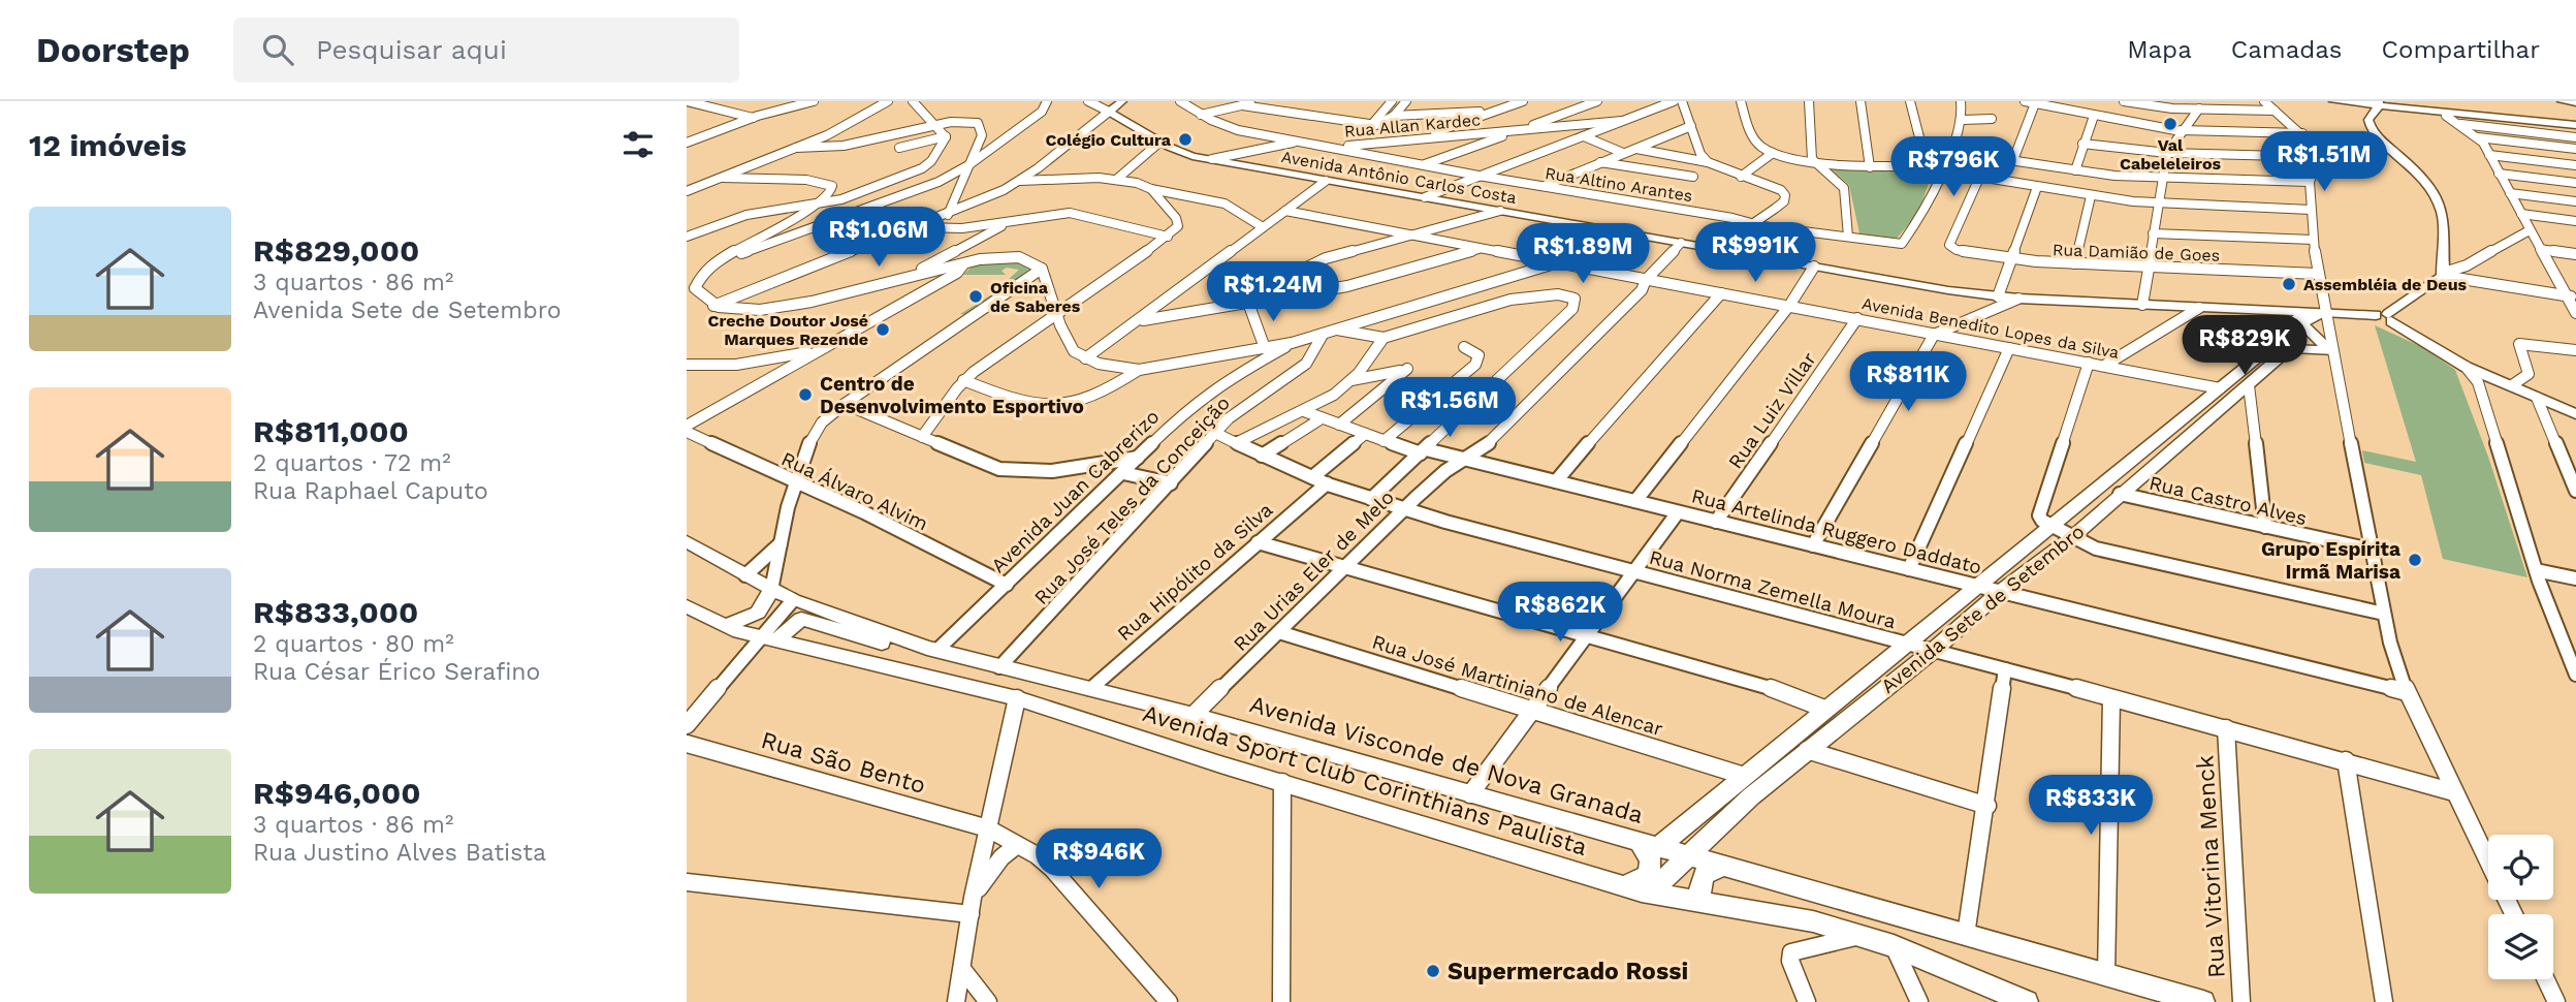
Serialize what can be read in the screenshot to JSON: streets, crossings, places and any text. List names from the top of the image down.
{
  "streets": {
    "main road": [
      "Avenida Antônio Carlos Costa",
      "Avenida Sete de Setembro",
      "Avenida Visconde de Nova Granada",
      "Avenida Sport Club Corinthians Paulista"
    ],
    "street": [
      "Rua Allan Kardec",
      "Rua Altino Arantes",
      "Rua Damião de Goes",
      "Avenida Benedito Lopes da Silva",
      "Rua Luiz Villar",
      "Rua Álvaro Alvim",
      "Avenida Juan Cabrerizo",
      "Rua José Teles da Conceição",
      "Rua Castro Alves",
      "Rua Artelinda Ruggero Daddato",
      "Rua Urias Eler de Melo",
      "Rua Hipólito da Silva",
      "Rua Norma Zemella Moura",
      "Rua José Martiniano de Alencar",
      "Rua São Bento",
      "Rua Vitorina Menck"
    ]
  },
  "crossings": [
    ["Avenida Antônio Carlos Costa", "Avenida Sete de Setembro"],
    ["Avenida Benedito Lopes da Silva", "Rua Luiz Villar"],
    ["Avenida Benedito Lopes da Silva", "Avenida Sete de Setembro"],
    ["Rua Luiz Villar", "Rua Artelinda Ruggero Daddato"],
    ["Rua Álvaro Alvim", "Avenida Juan Cabrerizo"],
    ["Avenida Juan Cabrerizo", "Rua José Teles da Conceição"],
    ["Avenida Juan Cabrerizo", "Avenida Visconde de Nova Granada"],
    ["Rua José Teles da Conceição", "Rua Norma Zemella Moura"],
    ["Rua José Teles da Conceição", "Avenida Visconde de Nova Granada"],
    ["Rua Castro Alves", "Avenida Sete de Setembro"],
    ["Rua Artelinda Ruggero Daddato", "Rua Urias Eler de Melo"],
    ["Rua Artelinda Ruggero Daddato", "Avenida Sete de Setembro"],
    ["Rua Urias Eler de Melo", "Rua Norma Zemella Moura"],
    ["Rua Urias Eler de Melo", "Rua José Martiniano de Alencar"],
    ["Rua Urias Eler de Melo", "Avenida Visconde de Nova Granada"],
    ["Rua Hipólito da Silva", "Rua Norma Zemella Moura"],
    ["Rua Hipólito da Silva", "Avenida Visconde de Nova Granada"],
    ["Rua Norma Zemella Moura", "Avenida Sete de Setembro"],
    ["Rua Norma Zemella Moura", "Rua Vitorina Menck"],
    ["Avenida Sete de Setembro", "Rua José Martiniano de Alencar"],
    ["Avenida Sete de Setembro", "Avenida Visconde de Nova Granada"],
    ["Avenida Sete de Setembro", "Avenida Sport Club Corinthians Paulista"]
  ],
  "places": [
    "Val Cabeleleiros",
    "Colégio Cultura",
    "Assembléia de Deus",
    "Oficina de Saberes",
    "Creche Doutor José Marques Rezende",
    "Centro de Desenvolvimento Esportivo",
    "Grupo Espírita Irmã Marisa",
    "Supermercado Rossi"
  ],
  "page": {
    "header": "Doorstep",
    "search": "Pesquisar aqui",
    "nav": ["Mapa", "Camadas", "Compartilhar"],
    "heading": "12 imóveis",
    "price": [
      "R$1.51M",
      "R$796K",
      "R$1.06M",
      "R$991K",
      "R$1.89M",
      "R$1.24M",
      "R$829K",
      "R$811K",
      "R$1.56M",
      "R$862K",
      "R$833K",
      "R$946K"
    ],
    "list": [
      {
        "name": "R$829,000",
        "note": "3 quartos · 86 m² · Avenida Sete de Setembro"
      },
      {
        "name": "R$811,000",
        "note": "2 quartos · 72 m² · Rua Raphael Caputo"
      },
      {
        "name": "R$833,000",
        "note": "2 quartos · 80 m² · Rua César Érico Serafino"
      },
      {
        "name": "R$946,000",
        "note": "3 quartos · 86 m² · Rua Justino Alves Batista"
      }
    ]
  }
}
